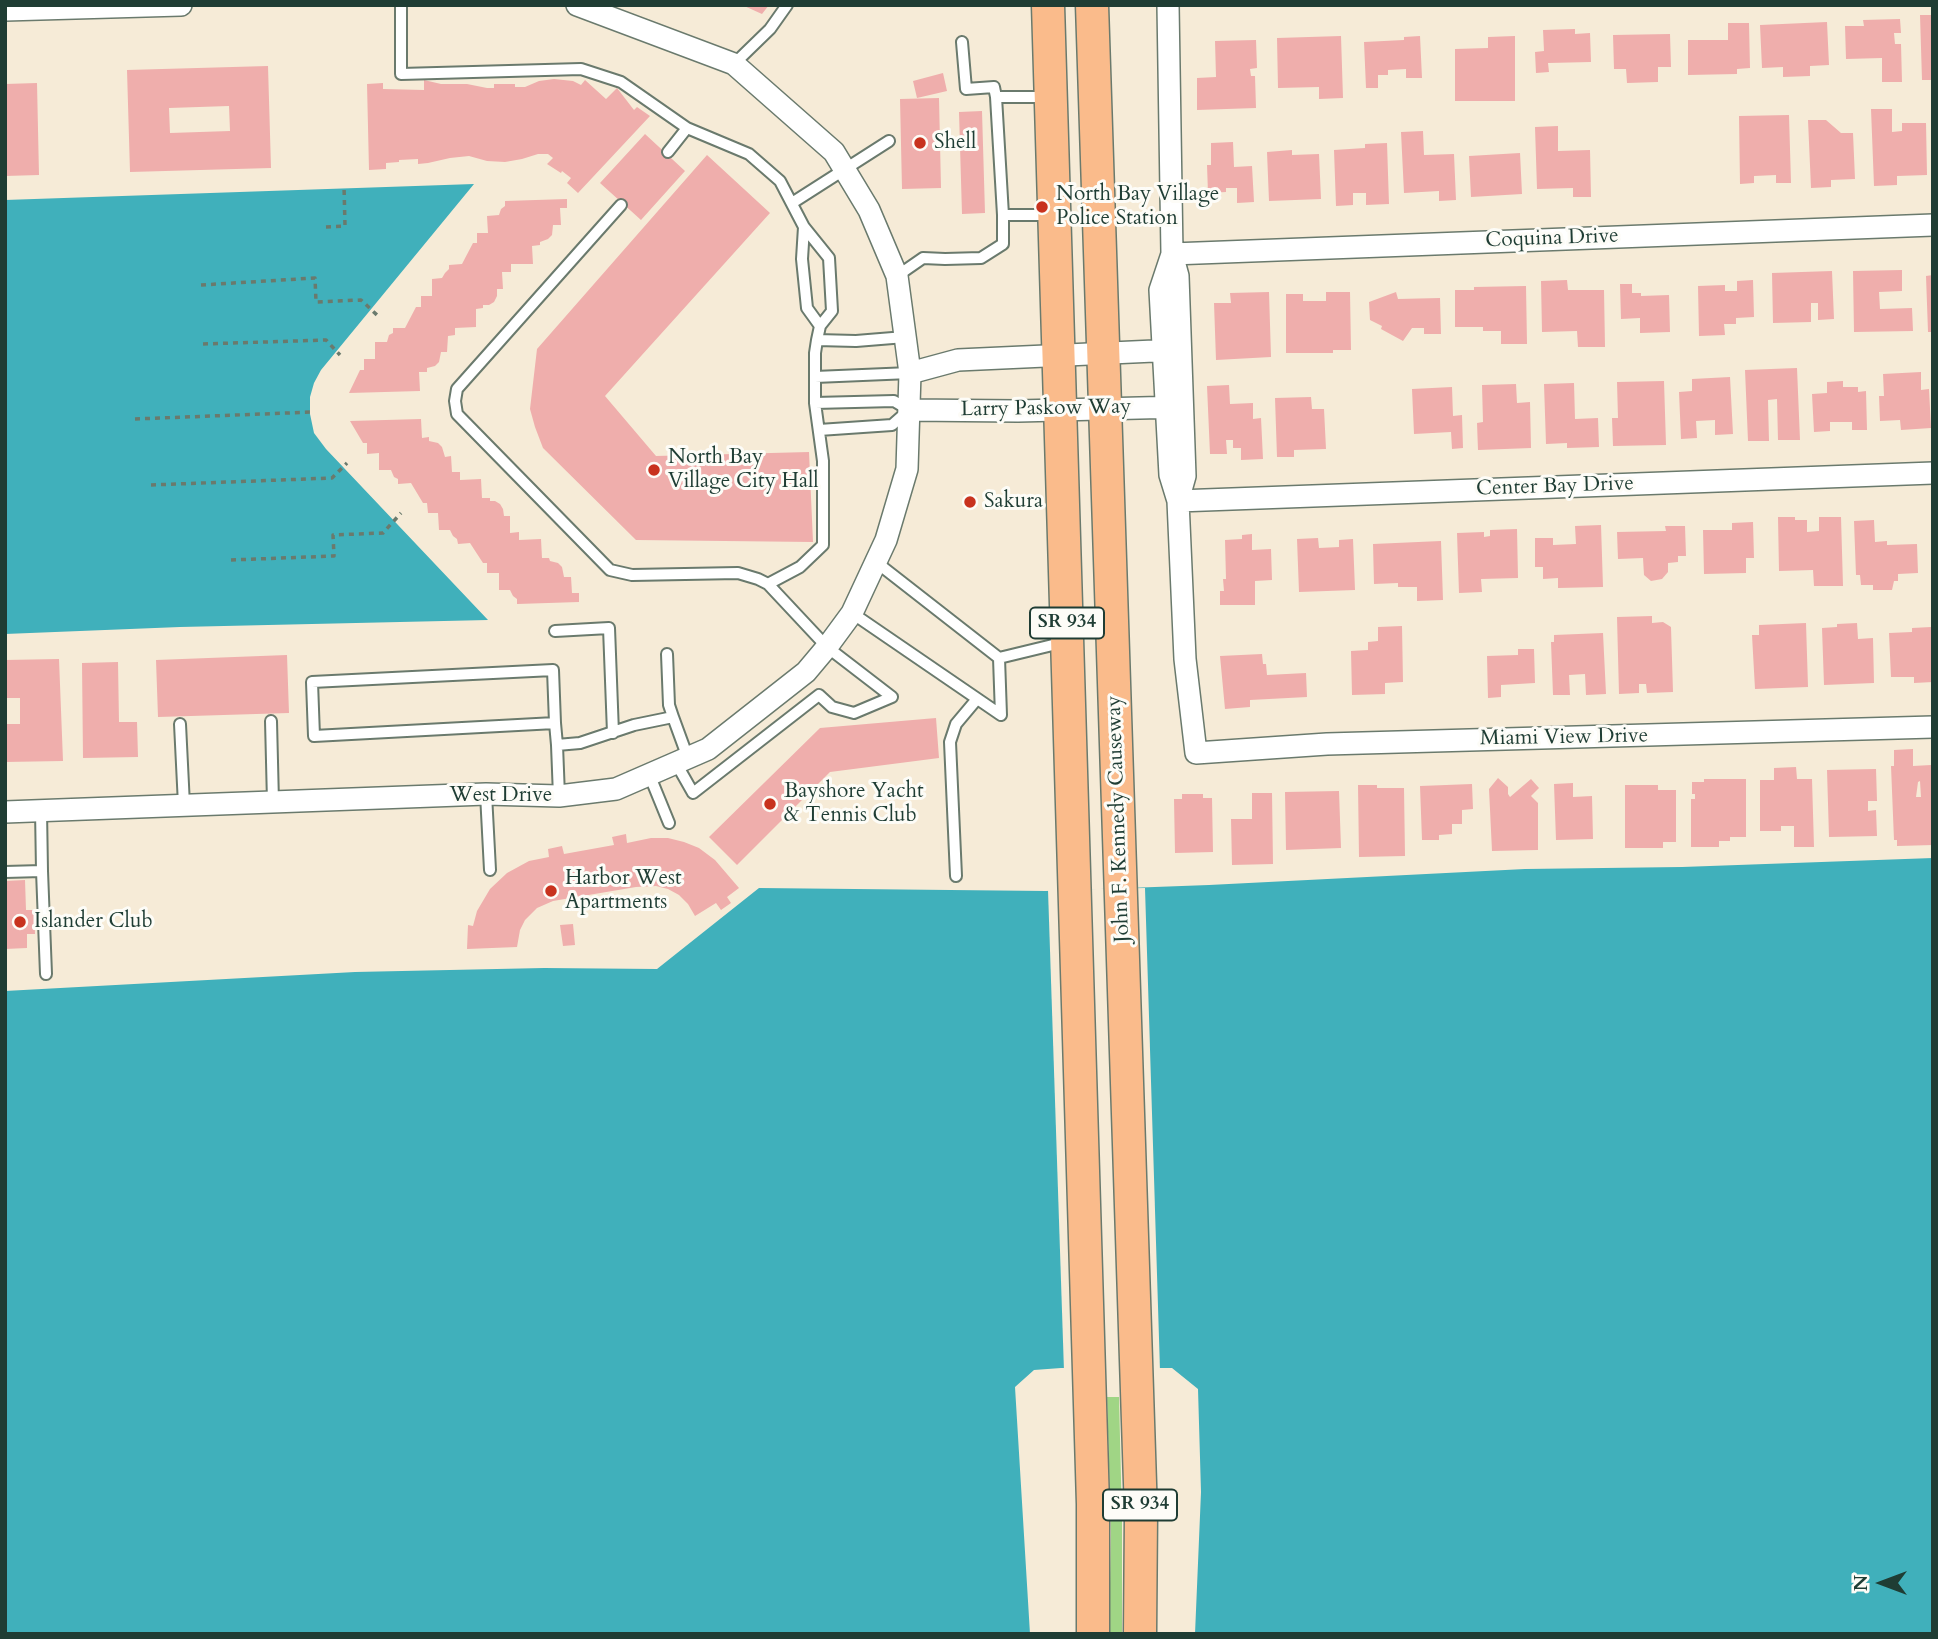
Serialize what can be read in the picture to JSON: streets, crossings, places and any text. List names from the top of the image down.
{
  "streets": {
    "main road": ["SR 934", "John F. Kennedy Causeway"],
    "street": [
      "Coquina Drive",
      "Larry Paskow Way",
      "Center Bay Drive",
      "Miami View Drive",
      "West Drive"
    ]
  },
  "crossings": [
    ["Larry Paskow Way", "SR 934"],
    ["Larry Paskow Way", "West Drive"],
    ["Larry Paskow Way", "John F. Kennedy Causeway"],
    ["Center Bay Drive", "Miami View Drive"]
  ],
  "places": [
    "Shell",
    "North Bay Village Police Station",
    "North Bay Village City Hall",
    "Sakura",
    "Bayshore Yacht & Tennis Club",
    "Harbor West Apartments",
    "Islander Club"
  ],
  "north": "left"
}
